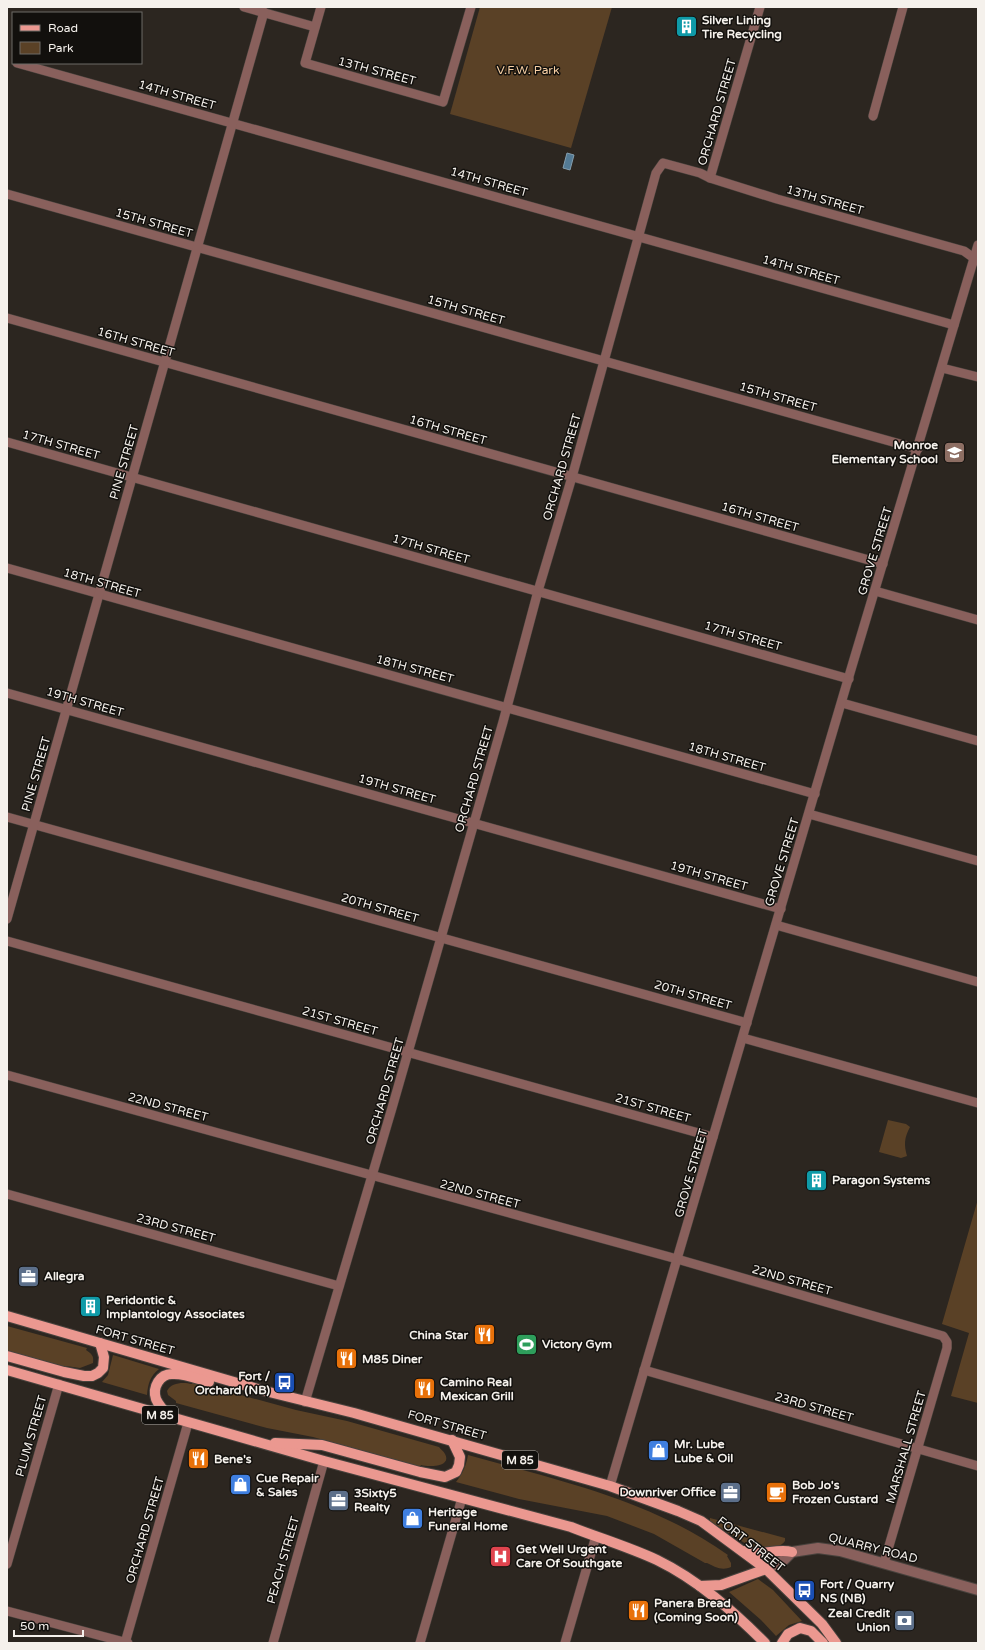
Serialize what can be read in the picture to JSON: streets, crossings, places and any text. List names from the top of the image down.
{
  "streets": {
    "main road": ["FORT STREET", "M 85"],
    "street": [
      "13TH STREET",
      "14TH STREET",
      "ORCHARD STREET",
      "15TH STREET",
      "16TH STREET",
      "17TH STREET",
      "PINE STREET",
      "GROVE STREET",
      "18TH STREET",
      "19TH STREET",
      "20TH STREET",
      "21ST STREET",
      "22ND STREET",
      "23RD STREET",
      "PLUM STREET",
      "MARSHALL STREET",
      "QUARRY ROAD",
      "PEACH STREET"
    ]
  },
  "crossings": [
    ["13TH STREET", "ORCHARD STREET"],
    ["13TH STREET", "GROVE STREET"],
    ["14TH STREET", "ORCHARD STREET"],
    ["14TH STREET", "PINE STREET"],
    ["14TH STREET", "GROVE STREET"],
    ["ORCHARD STREET", "15TH STREET"],
    ["ORCHARD STREET", "16TH STREET"],
    ["ORCHARD STREET", "17TH STREET"],
    ["ORCHARD STREET", "18TH STREET"],
    ["ORCHARD STREET", "19TH STREET"],
    ["ORCHARD STREET", "20TH STREET"],
    ["ORCHARD STREET", "21ST STREET"],
    ["ORCHARD STREET", "22ND STREET"],
    ["ORCHARD STREET", "23RD STREET"],
    ["ORCHARD STREET", "FORT STREET"],
    ["ORCHARD STREET", "M 85"],
    ["15TH STREET", "PINE STREET"],
    ["15TH STREET", "GROVE STREET"],
    ["16TH STREET", "PINE STREET"],
    ["16TH STREET", "GROVE STREET"],
    ["17TH STREET", "PINE STREET"],
    ["17TH STREET", "GROVE STREET"],
    ["PINE STREET", "18TH STREET"],
    ["PINE STREET", "19TH STREET"],
    ["PINE STREET", "20TH STREET"],
    ["GROVE STREET", "18TH STREET"],
    ["GROVE STREET", "19TH STREET"],
    ["GROVE STREET", "20TH STREET"],
    ["GROVE STREET", "21ST STREET"],
    ["GROVE STREET", "22ND STREET"],
    ["GROVE STREET", "23RD STREET"],
    ["GROVE STREET", "FORT STREET"],
    ["22ND STREET", "MARSHALL STREET"],
    ["23RD STREET", "MARSHALL STREET"],
    ["FORT STREET", "QUARRY ROAD"],
    ["M 85", "PLUM STREET"],
    ["M 85", "PEACH STREET"],
    ["MARSHALL STREET", "QUARRY ROAD"]
  ],
  "parks": ["V.F.W. Park"],
  "places": {
    "building": ["Silver Lining Tire Recycling", "Paragon Systems", "Peridontic & Implantology Associates"],
    "school or university": ["Monroe Elementary School"],
    "office": ["Allegra", "Downriver Office", "3Sixty5 Realty"],
    "restaurant": [
      "China Star",
      "M85 Diner",
      "Camino Real Mexican Grill",
      "Bene's",
      "Panera Bread (Coming Soon)"
    ],
    "sports": ["Victory Gym"],
    "bus stop": ["Fort / Orchard (NB)", "Fort / Quarry NS (NB)"],
    "shop": ["Mr. Lube Lube & Oil", "Cue Repair & Sales", "Heritage Funeral Home"],
    "cafe": ["Bob Jo's Frozen Custard"],
    "hospital": ["Get Well Urgent Care Of Southgate"],
    "bank": ["Zeal Credit Union"]
  },
  "legend": ["Road", "Park"],
  "scale_bar": "50 m"
}
